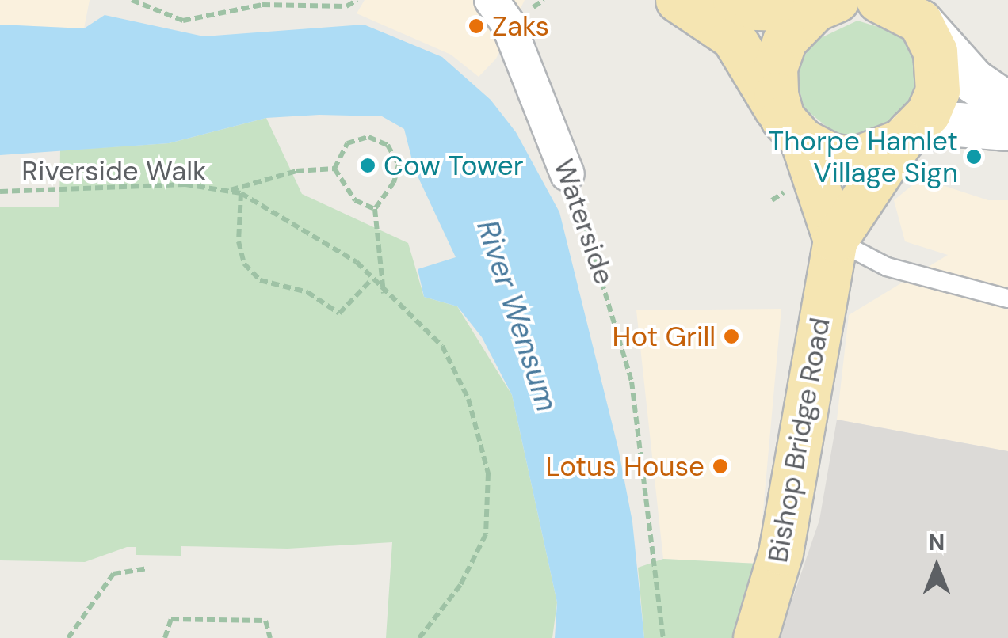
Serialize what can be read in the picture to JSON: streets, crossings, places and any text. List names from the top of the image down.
{
  "streets": {
    "main road": ["Bishop Bridge Road"],
    "street": ["Waterside"],
    "path": ["Riverside Walk"]
  },
  "water": ["River Wensum"],
  "places": [
    "Zaks",
    "Thorpe Hamlet Village Sign",
    "Cow Tower",
    "Hot Grill",
    "Lotus House"
  ],
  "north": "top"
}
